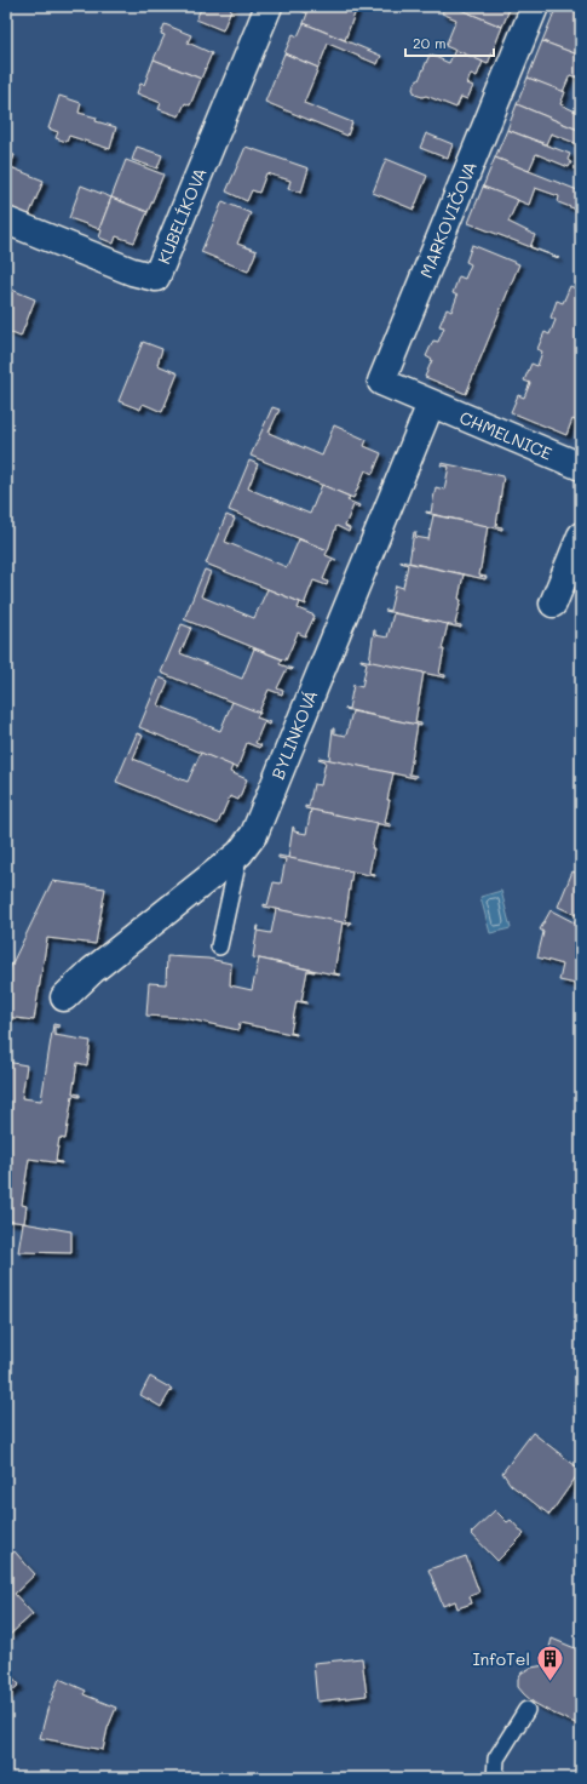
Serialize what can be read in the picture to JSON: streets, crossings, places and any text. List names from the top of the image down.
{
  "streets": {
    "street": [
      "KUBELÍKOVA",
      "MARKOVIČOVA",
      "CHMELNICE",
      "BYLINKOVÁ"
    ]
  },
  "crossings": [
    ["MARKOVIČOVA", "CHMELNICE"],
    ["MARKOVIČOVA", "BYLINKOVÁ"],
    ["CHMELNICE", "BYLINKOVÁ"]
  ],
  "places": {
    "building": ["InfoTel"]
  },
  "scale_bar": "20 m"
}
